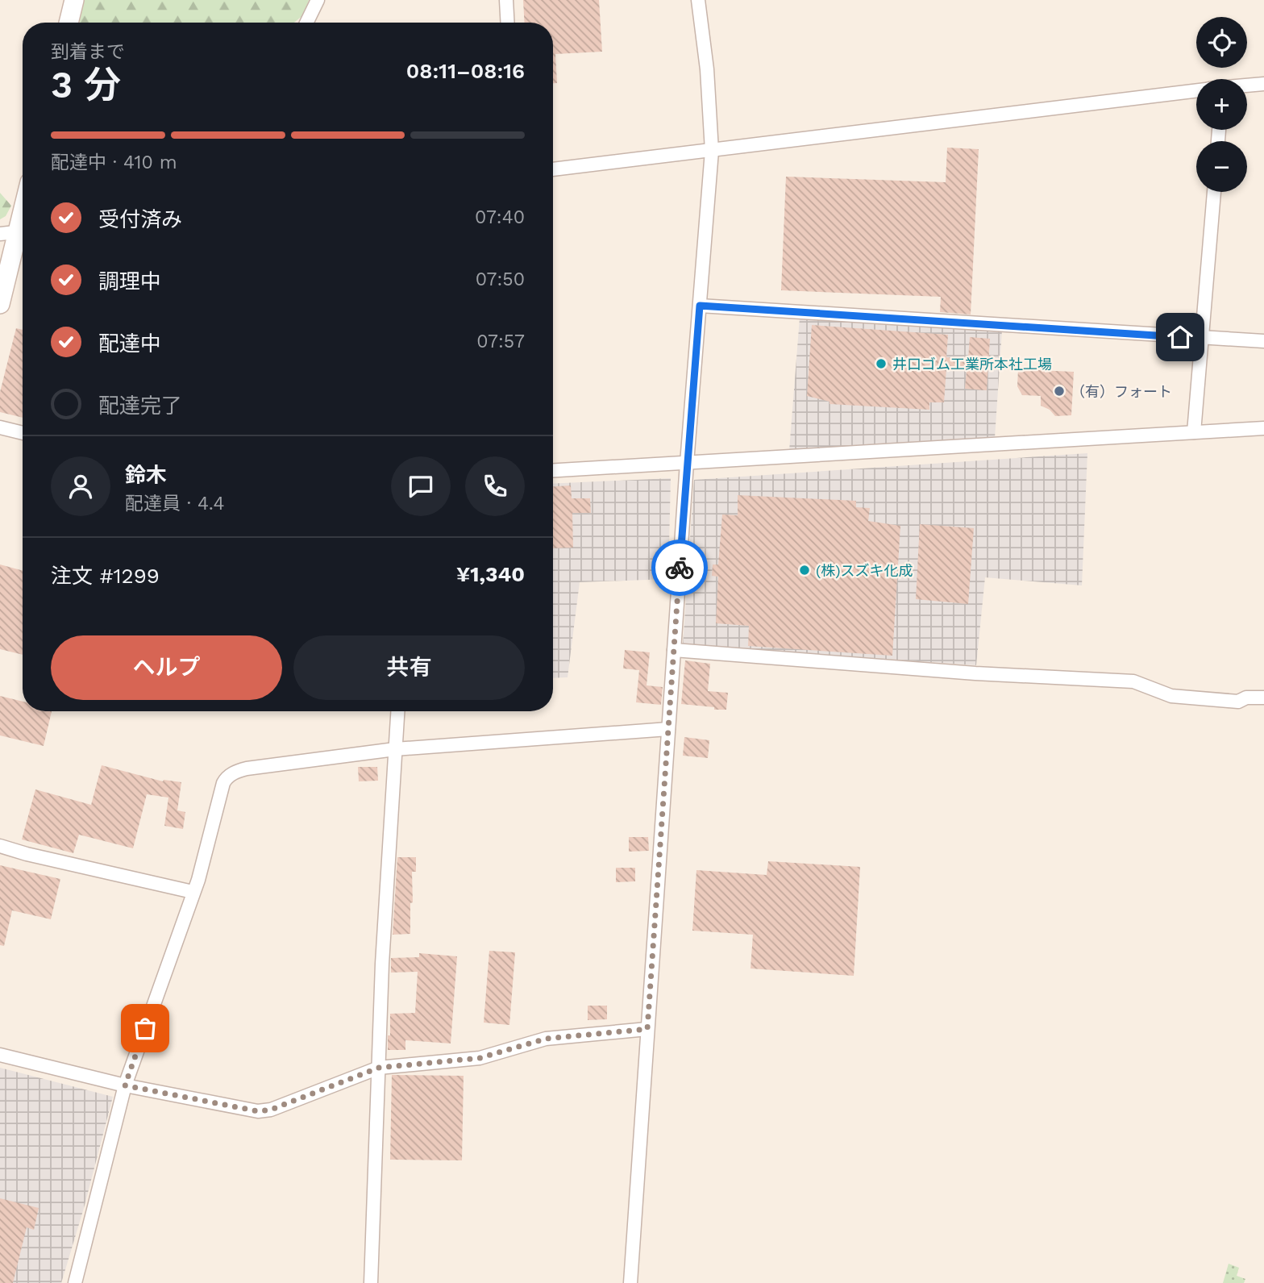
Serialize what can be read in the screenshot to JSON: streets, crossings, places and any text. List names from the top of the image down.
{
  "places": ["井口ゴム工業所本社工場", "（有）フォート", "(株)スズキ化成"],
  "page": {
    "map_buttons": ["+", "−"],
    "heading": ["3 分", "到着まで", "08:11–08:16"],
    "panel": [
      "鈴木",
      "配達員 · 4.4",
      "注文 #1299",
      "¥1,340"
    ],
    "bar": "配達中 · 410 m",
    "list": [
      ["受付済み", "07:40"],
      ["調理中", "07:50"],
      ["配達中", "07:57"],
      "配達完了"
    ],
    "buttons": ["ヘルプ", "共有"]
  }
}
